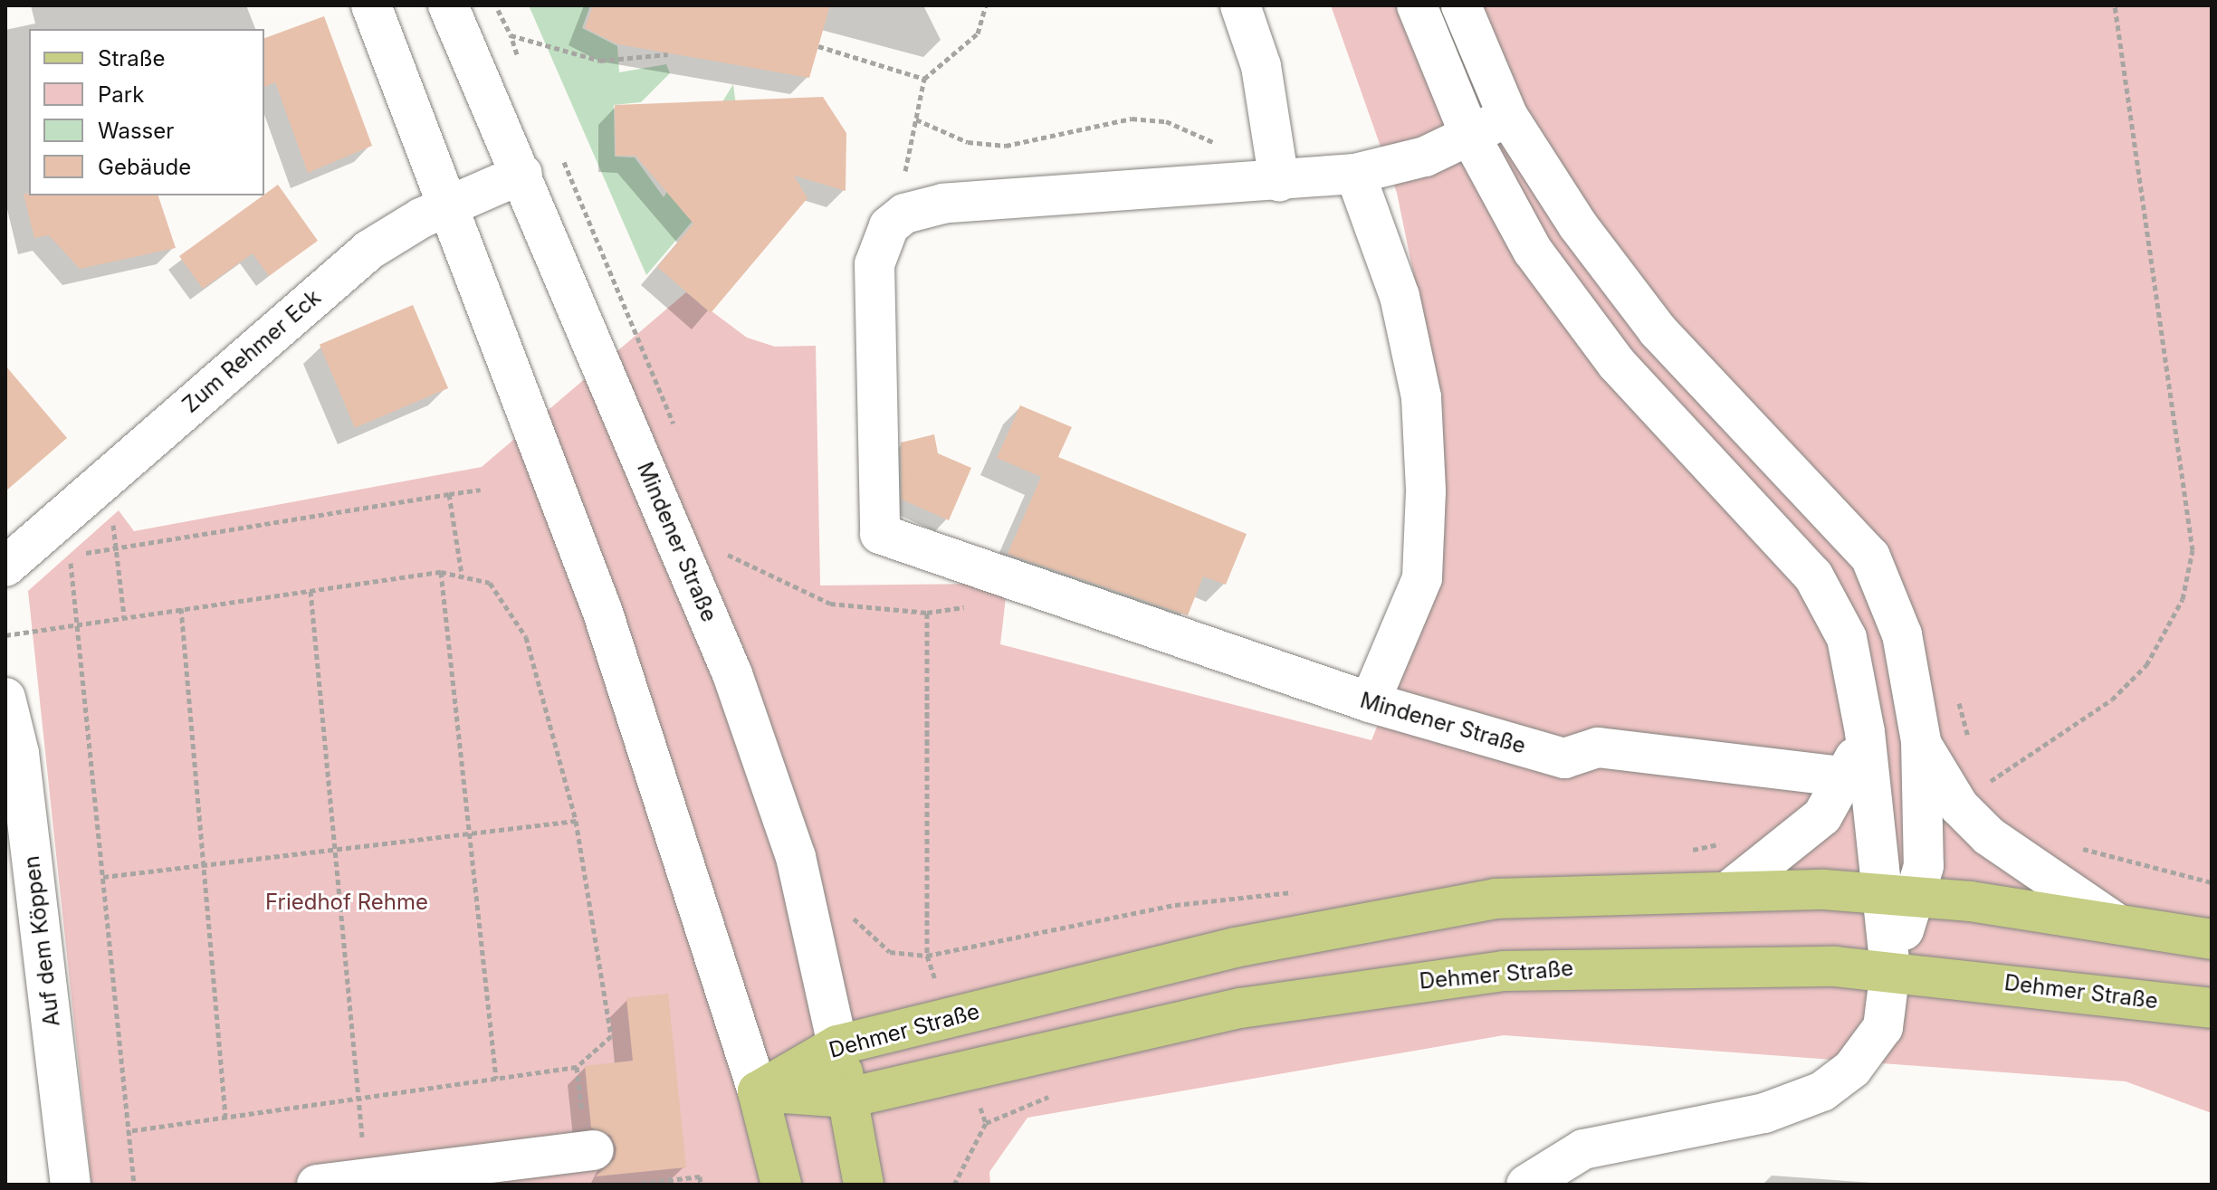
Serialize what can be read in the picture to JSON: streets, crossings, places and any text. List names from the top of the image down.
{
  "streets": {
    "main road": ["Mindener Straße", "Dehmer Straße"],
    "street": ["Zum Rehmer Eck", "Auf dem Köppen"]
  },
  "crossings": [
    ["Zum Rehmer Eck", "Mindener Straße"],
    ["Mindener Straße", "Dehmer Straße"]
  ],
  "parks": ["Friedhof Rehme"],
  "legend": [
    "Straße",
    "Park",
    "Wasser",
    "Gebäude"
  ]
}
